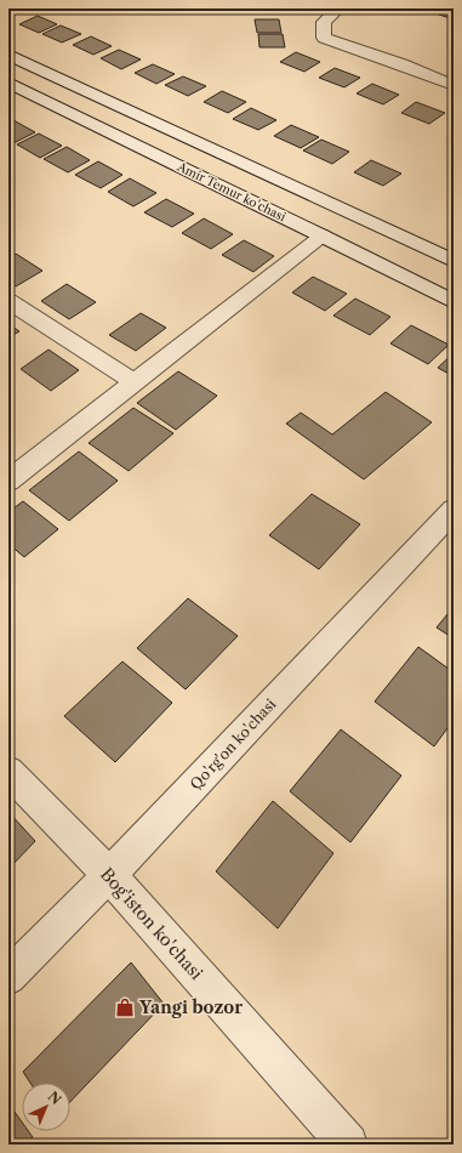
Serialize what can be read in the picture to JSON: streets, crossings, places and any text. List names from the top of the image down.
{
  "streets": {
    "street": ["Amir Temur ko'chasi", "Qo'rg'on ko'chasi", "Bog'iston ko'chasi"]
  },
  "crossings": [
    ["Qo'rg'on ko'chasi", "Bog'iston ko'chasi"]
  ],
  "places": {
    "shop": ["Yangi bozor"]
  },
  "north": "top right"
}
